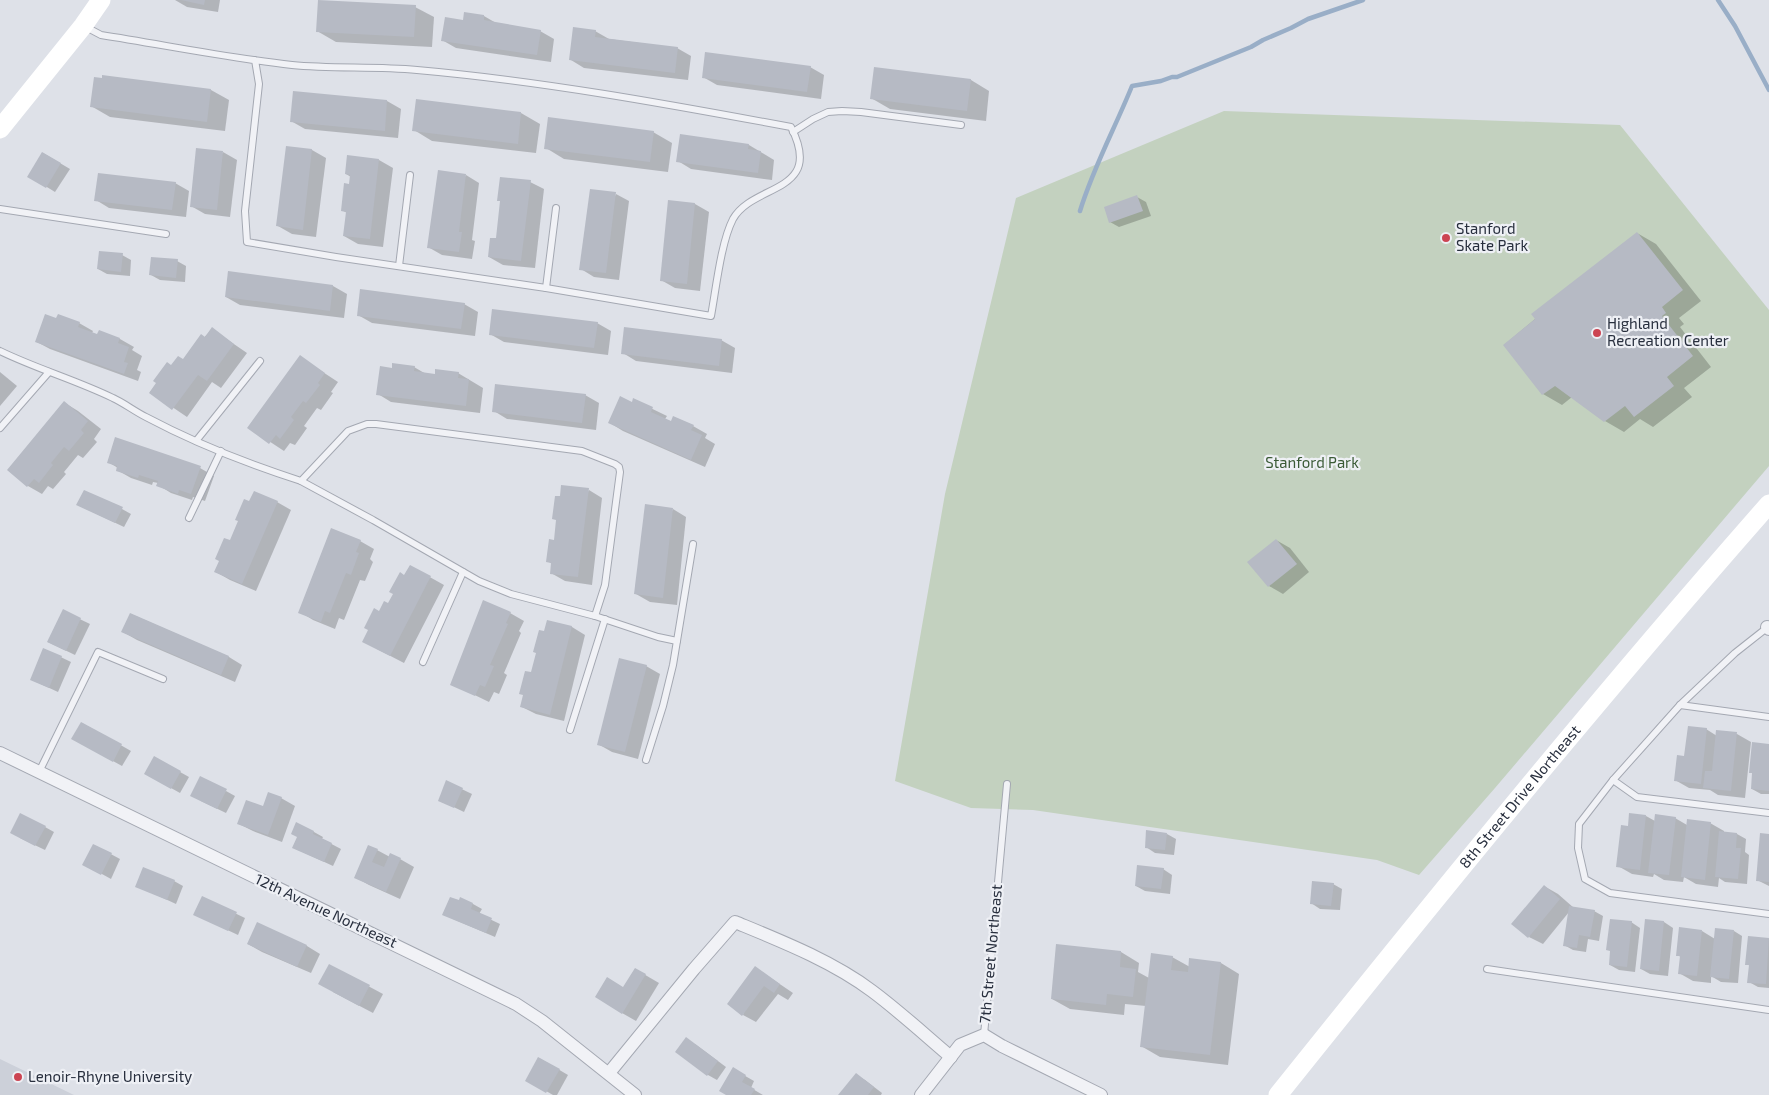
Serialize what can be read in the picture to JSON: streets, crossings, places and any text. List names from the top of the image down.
{
  "streets": {
    "main road": ["8th Street Drive Northeast"],
    "street": ["12th Avenue Northeast", "7th Street Northeast"]
  },
  "parks": ["Stanford Park"],
  "places": ["Stanford Skate Park", "Highland Recreation Center", "Lenoir-Rhyne University"]
}
